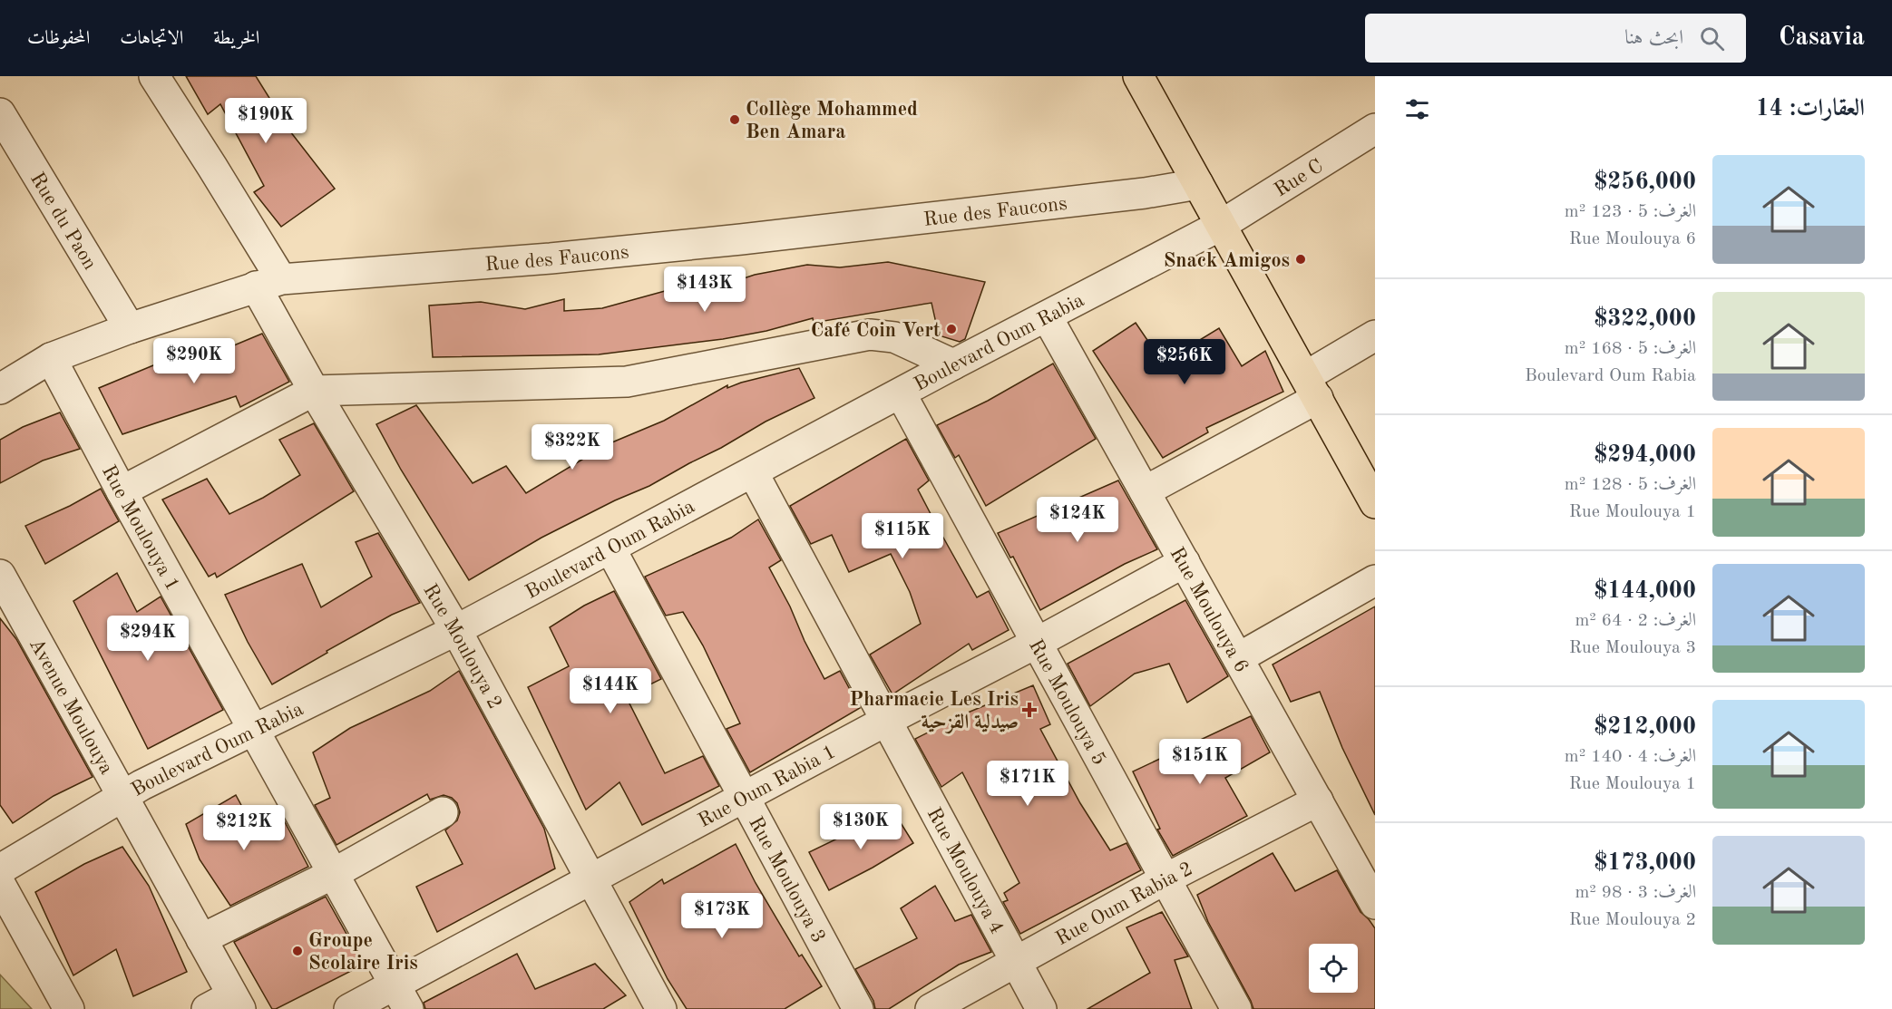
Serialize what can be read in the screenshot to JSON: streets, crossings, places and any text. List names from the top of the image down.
{
  "streets": {
    "street": [
      "Rue C",
      "Rue des Faucons",
      "Rue du Paon",
      "Boulevard Oum Rabia",
      "Rue Moulouya 1",
      "Rue Moulouya 6",
      "Rue Moulouya 2",
      "Rue Moulouya 5",
      "Avenue Moulouya",
      "Rue Oum Rabia 1",
      "Rue Moulouya 4",
      "Rue Moulouya 3",
      "Rue Oum Rabia 2"
    ]
  },
  "crossings": [
    ["Rue C", "Boulevard Oum Rabia"],
    ["Rue des Faucons", "Rue du Paon"],
    ["Rue des Faucons", "Rue Moulouya 1"],
    ["Rue des Faucons", "Rue Moulouya 2"],
    ["Boulevard Oum Rabia", "Rue Moulouya 1"],
    ["Boulevard Oum Rabia", "Rue Moulouya 6"],
    ["Boulevard Oum Rabia", "Rue Moulouya 2"],
    ["Boulevard Oum Rabia", "Rue Moulouya 5"],
    ["Boulevard Oum Rabia", "Avenue Moulouya"],
    ["Boulevard Oum Rabia", "Rue Moulouya 4"],
    ["Boulevard Oum Rabia", "Rue Moulouya 3"],
    ["Rue Moulouya 1", "Rue Oum Rabia 1"],
    ["Rue Moulouya 6", "Rue Oum Rabia 1"],
    ["Rue Moulouya 6", "Rue Oum Rabia 2"],
    ["Rue Moulouya 2", "Rue Oum Rabia 1"],
    ["Rue Moulouya 5", "Rue Oum Rabia 1"],
    ["Rue Moulouya 5", "Rue Oum Rabia 2"],
    ["Rue Oum Rabia 1", "Rue Moulouya 4"],
    ["Rue Oum Rabia 1", "Rue Moulouya 3"],
    ["Rue Moulouya 4", "Rue Oum Rabia 2"]
  ],
  "places": {
    "other": [
      "Collège Mohammed Ben Amara",
      "Snack Amigos",
      "Café Coin Vert",
      "Groupe Scolaire Iris"
    ],
    "health": ["Pharmacie Les Iris صيدلية القزحية"]
  },
  "page": {
    "header": "Casavia",
    "search": "ابحث هنا",
    "nav": ["الخريطة", "الاتجاهات", "المحفوظات"],
    "heading": "العقارات: 14",
    "price": [
      "$190K",
      "$143K",
      "$290K",
      "$256K",
      "$322K",
      "$124K",
      "$115K",
      "$294K",
      "$144K",
      "$151K",
      "$171K",
      "$130K",
      "$212K",
      "$173K"
    ],
    "list": [
      {
        "name": "$256,000",
        "note": "الغرف: 5 · 123 m² · Rue Moulouya 6"
      },
      {
        "name": "$322,000",
        "note": "الغرف: 5 · 168 m² · Boulevard Oum Rabia"
      },
      {
        "name": "$294,000",
        "note": "الغرف: 5 · 128 m² · Rue Moulouya 1"
      },
      {
        "name": "$144,000",
        "note": "الغرف: 2 · 64 m² · Rue Moulouya 3"
      },
      {
        "name": "$212,000",
        "note": "الغرف: 4 · 140 m² · Rue Moulouya 1"
      },
      {
        "name": "$173,000",
        "note": "الغرف: 3 · 98 m² · Rue Moulouya 2"
      }
    ]
  }
}
